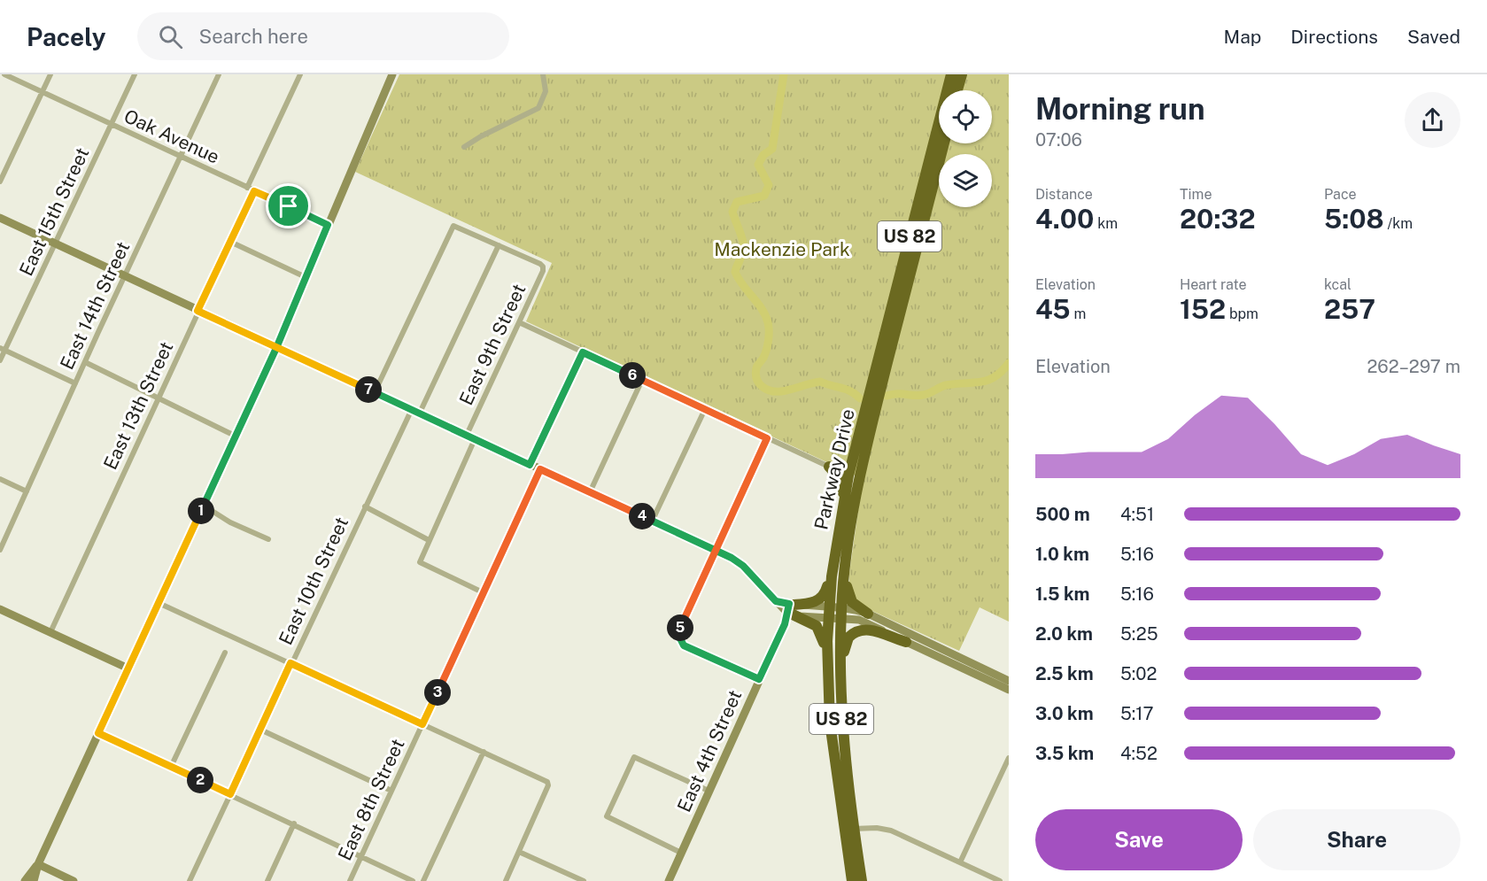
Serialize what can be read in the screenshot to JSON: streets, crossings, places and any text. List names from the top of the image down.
{
  "streets": {
    "highway": ["US 82", "Parkway Drive"],
    "main road": ["East 4th Street"],
    "street": [
      "Oak Avenue",
      "East 15th Street",
      "East 14th Street",
      "East 9th Street",
      "East 13th Street",
      "East 10th Street",
      "East 8th Street"
    ]
  },
  "crossings": [
    ["Oak Avenue", "East 15th Street"],
    ["Oak Avenue", "East 14th Street"],
    ["Oak Avenue", "East 13th Street"]
  ],
  "parks": ["Mackenzie Park"],
  "page": {
    "header": "Pacely",
    "search": "Search here",
    "nav": ["Map", "Directions", "Saved"],
    "heading": ["Morning run", "07:06"],
    "stats": [
      ["Distance", "4.00 km"],
      ["Time", "20:32"],
      ["Pace", "5:08 /km"],
      ["Elevation", "45 m"],
      ["Heart rate", "152 bpm"],
      ["kcal", "257"]
    ],
    "chart": ["Elevation", "262–297 m"],
    "pins": [
      "6",
      "7",
      "1",
      "4",
      "5",
      "3",
      "2"
    ],
    "list": [
      {
        "name": "500 m",
        "note": "4:51"
      },
      {
        "name": "1.0 km",
        "note": "5:16"
      },
      {
        "name": "1.5 km",
        "note": "5:16"
      },
      {
        "name": "2.0 km",
        "note": "5:25"
      },
      {
        "name": "2.5 km",
        "note": "5:02"
      },
      {
        "name": "3.0 km",
        "note": "5:17"
      },
      {
        "name": "3.5 km",
        "note": "4:52"
      }
    ],
    "buttons": ["Save", "Share"]
  }
}
